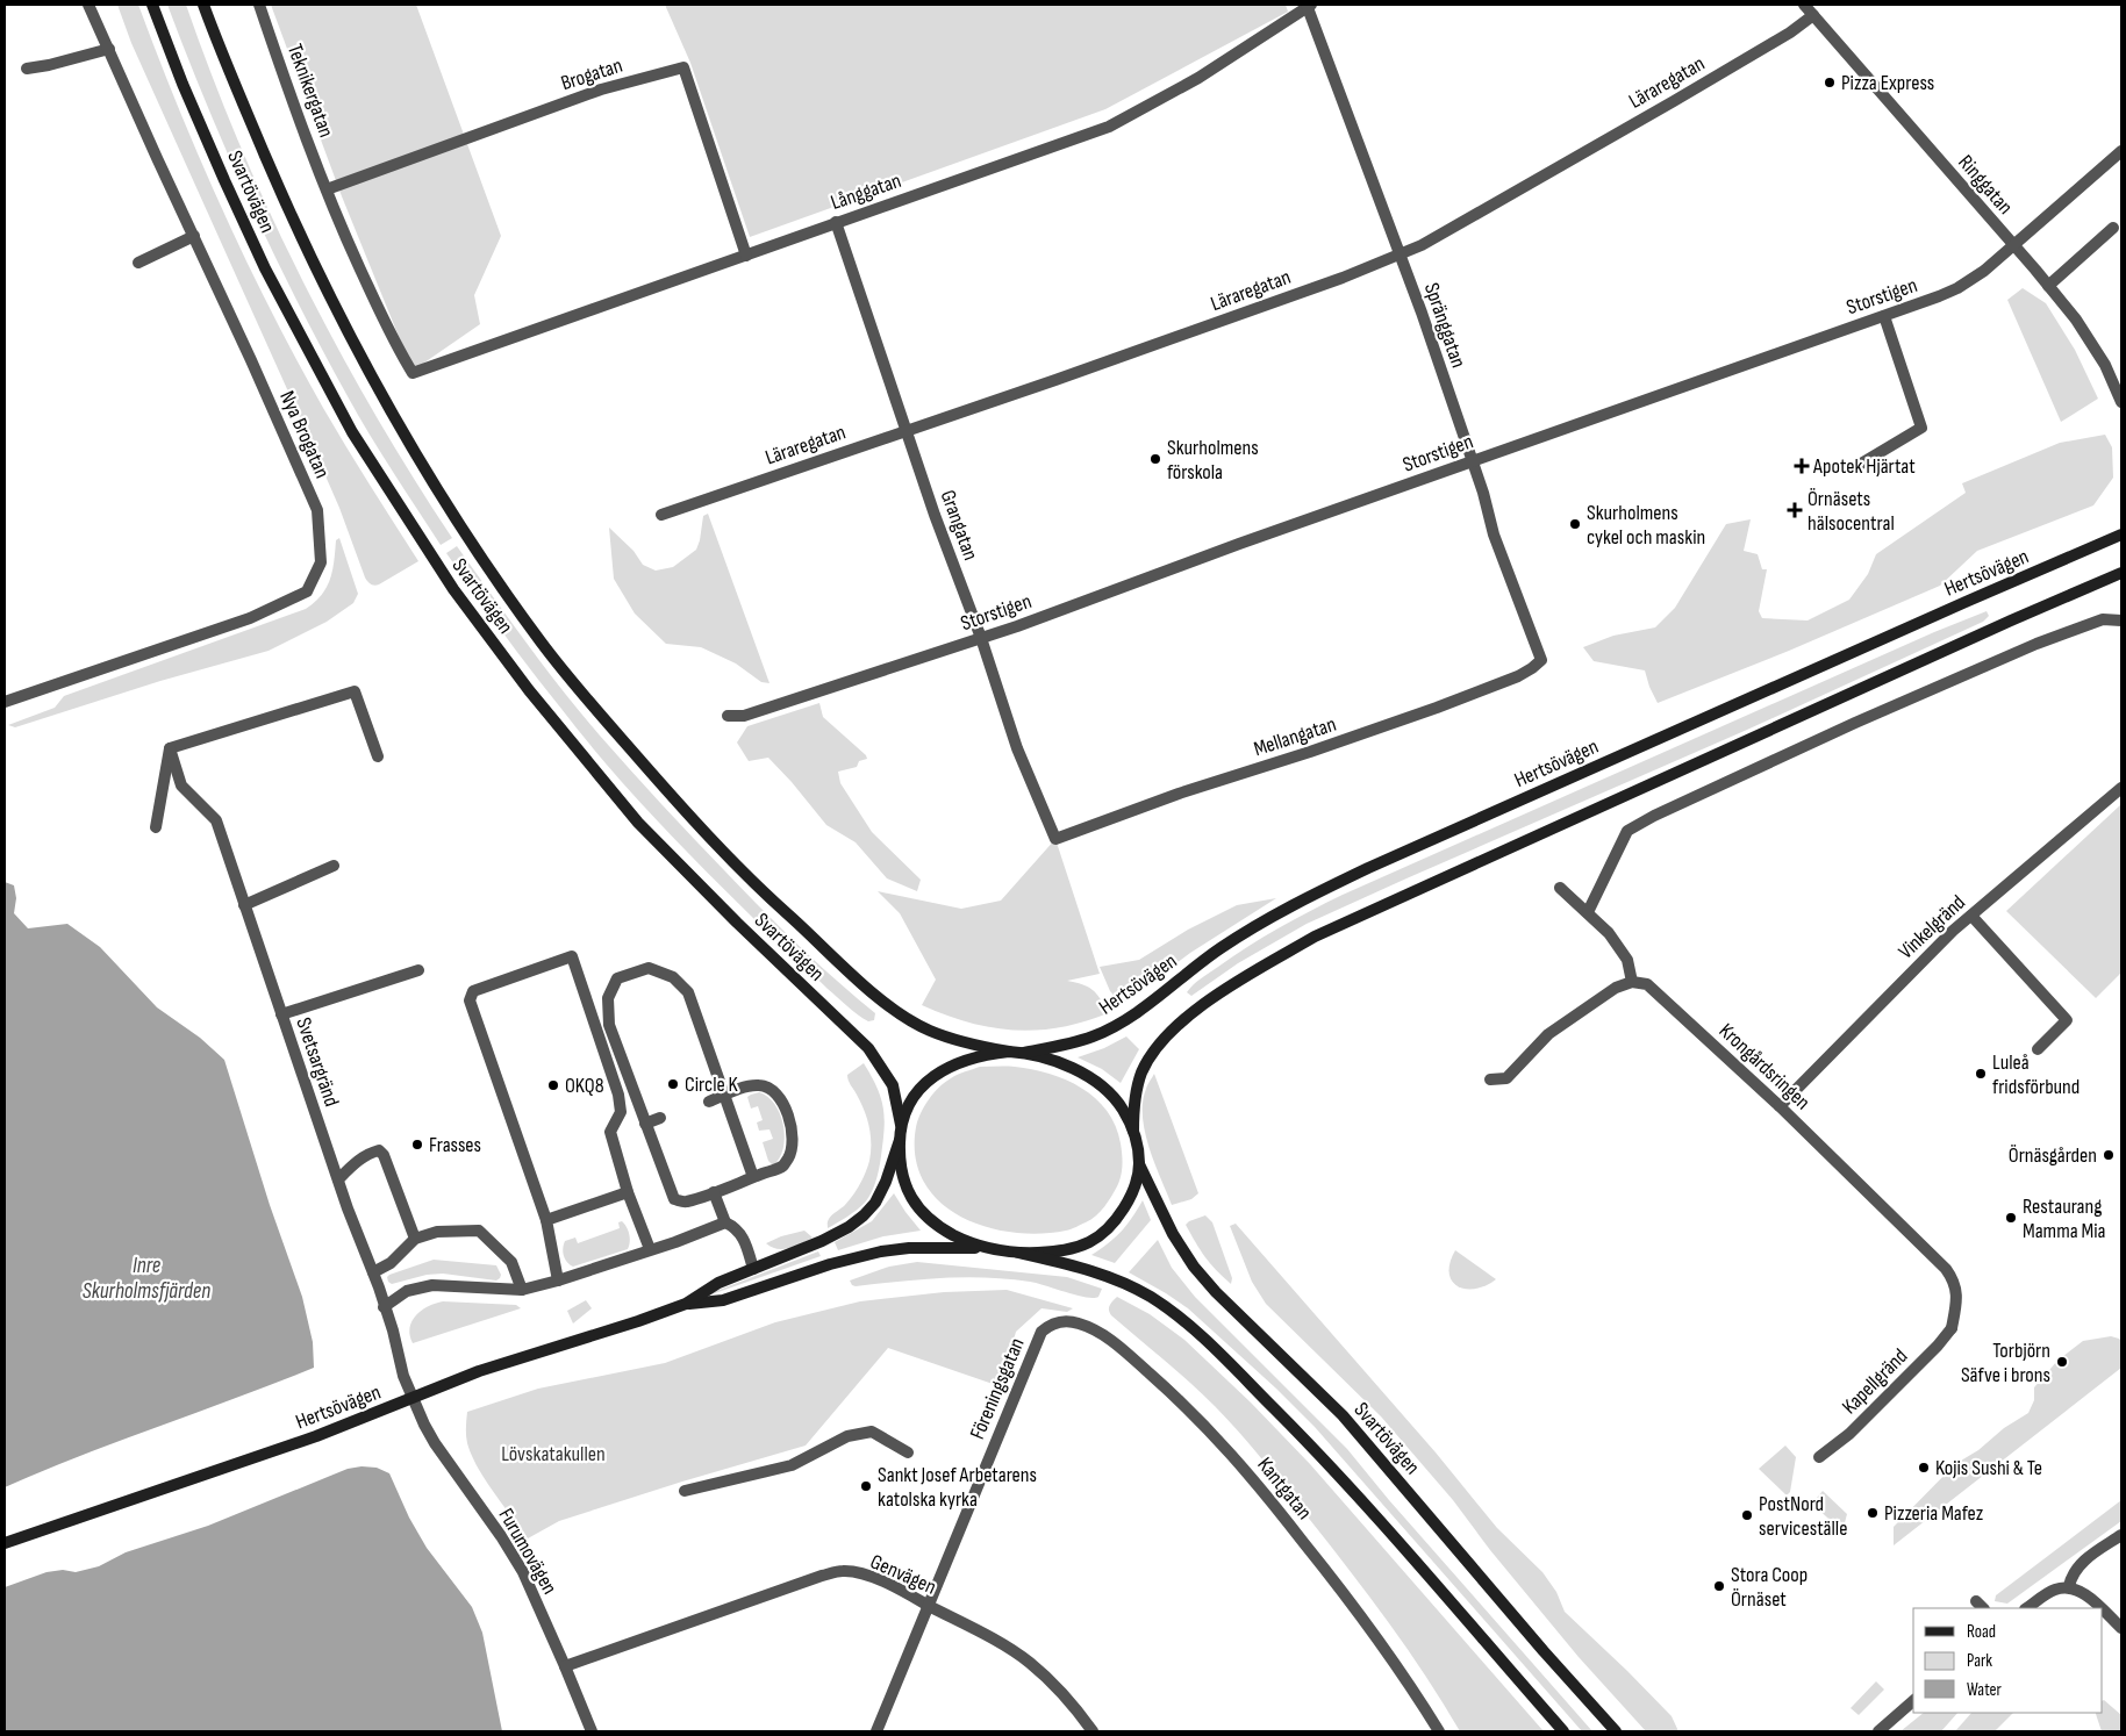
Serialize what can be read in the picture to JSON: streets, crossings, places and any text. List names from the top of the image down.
{
  "streets": {
    "main road": ["Svartövägen", "Hertsövägen"],
    "street": [
      "Brogatan",
      "Läraregatan",
      "Teknikergatan",
      "Ringgatan",
      "Långgatan",
      "Storstigen",
      "Spränggatan",
      "Nya Brogatan",
      "Grangatan",
      "Mellangatan",
      "Vinkelgränd",
      "Svetsargränd",
      "Krongårdsringen",
      "Kapellgränd",
      "Föreningsgatan",
      "Kantgatan",
      "Furumovägen",
      "Genvägen"
    ]
  },
  "crossings": [
    ["Brogatan", "Teknikergatan"],
    ["Brogatan", "Långgatan"],
    ["Läraregatan", "Ringgatan"],
    ["Läraregatan", "Spränggatan"],
    ["Läraregatan", "Grangatan"],
    ["Teknikergatan", "Långgatan"],
    ["Ringgatan", "Storstigen"],
    ["Långgatan", "Spränggatan"],
    ["Långgatan", "Grangatan"],
    ["Storstigen", "Spränggatan"],
    ["Storstigen", "Grangatan"],
    ["Spränggatan", "Mellangatan"],
    ["Grangatan", "Mellangatan"],
    ["Hertsövägen", "Svetsargränd"],
    ["Hertsövägen", "Furumovägen"],
    ["Vinkelgränd", "Krongårdsringen"],
    ["Svetsargränd", "Furumovägen"],
    ["Krongårdsringen", "Kapellgränd"],
    ["Föreningsgatan", "Kantgatan"],
    ["Föreningsgatan", "Genvägen"],
    ["Furumovägen", "Genvägen"]
  ],
  "water": ["Inre Skurholmsfjärden"],
  "parks": ["Lövskatakullen"],
  "places": {
    "other": [
      "Pizza Express",
      "Skurholmens förskola",
      "Skurholmens cykel och maskin",
      "Luleå fridsförbund",
      "Circle K",
      "OKQ8",
      "Frasses",
      "Örnäsgården",
      "Restaurang Mamma Mia",
      "Torbjörn Säfve i brons",
      "Kojis Sushi & Te",
      "Sankt Josef Arbetarens katolska kyrka",
      "Pizzeria Mafez",
      "PostNord serviceställe",
      "Stora Coop Örnäset"
    ],
    "health": ["Apotek Hjärtat", "Örnäsets hälsocentral"]
  },
  "legend": ["Road", "Park", "Water"]
}
